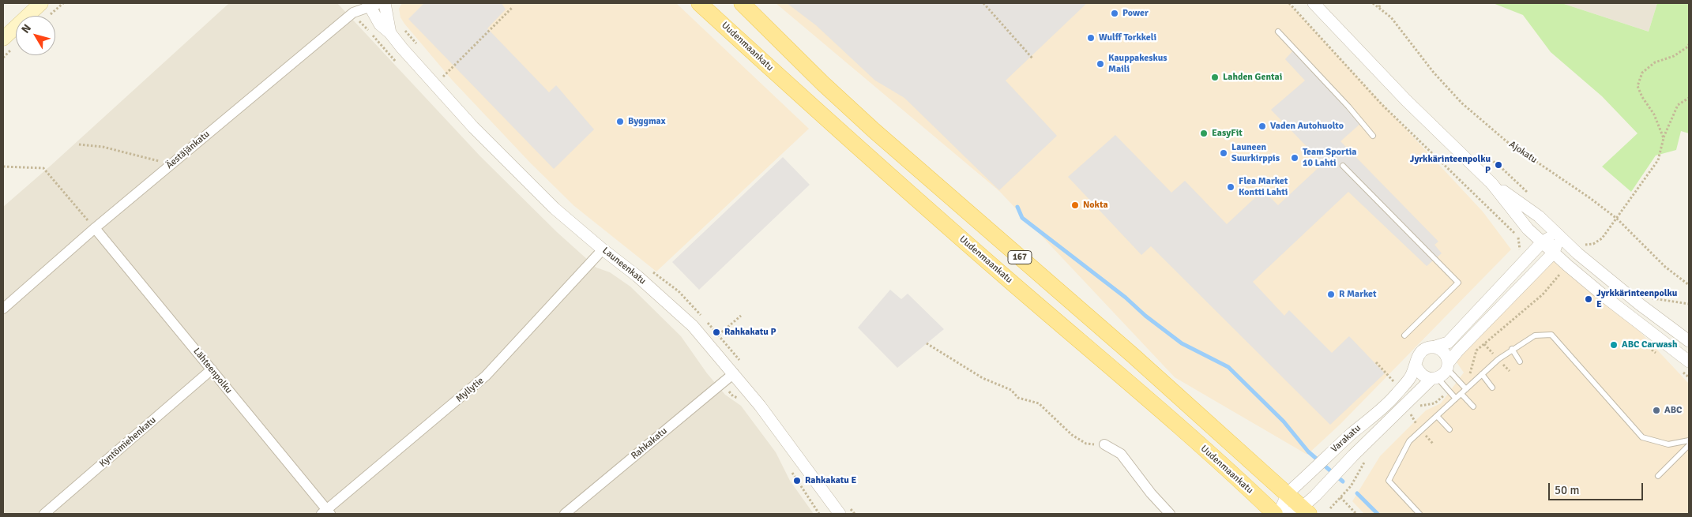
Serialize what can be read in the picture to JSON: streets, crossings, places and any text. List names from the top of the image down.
{
  "streets": {
    "main road": ["Uudenmaankatu", "167"],
    "street": [
      "Äestäjänkatu",
      "Launeenkatu",
      "Lähteenpolku",
      "Myllytie",
      "Varakatu",
      "Kyntömiehenkatu",
      "Rahkakatu"
    ],
    "path": ["Ajokatu"]
  },
  "crossings": [
    ["Äestäjänkatu", "Launeenkatu"],
    ["Äestäjänkatu", "Lähteenpolku"],
    ["167", "Varakatu"],
    ["Launeenkatu", "Myllytie"],
    ["Launeenkatu", "Rahkakatu"],
    ["Lähteenpolku", "Myllytie"],
    ["Lähteenpolku", "Kyntömiehenkatu"]
  ],
  "places": [
    "Power",
    "Wulff Torkkeli",
    "Kauppakeskus Maili",
    "Lahden Gentai",
    "Byggmax",
    "Vaden Autohuolto",
    "EasyFit",
    "Launeen Suurkirppis",
    "Team Sportia 10 Lahti",
    "Jyrkkärinteenpolku P",
    "Flea Market Kontti Lahti",
    "Nokta",
    "R Market",
    "Jyrkkärinteenpolku E",
    "Rahkakatu P",
    "ABC Carwash",
    "ABC",
    "Rahkakatu E"
  ],
  "scale_bar": "50 m",
  "north": "top left"
}
